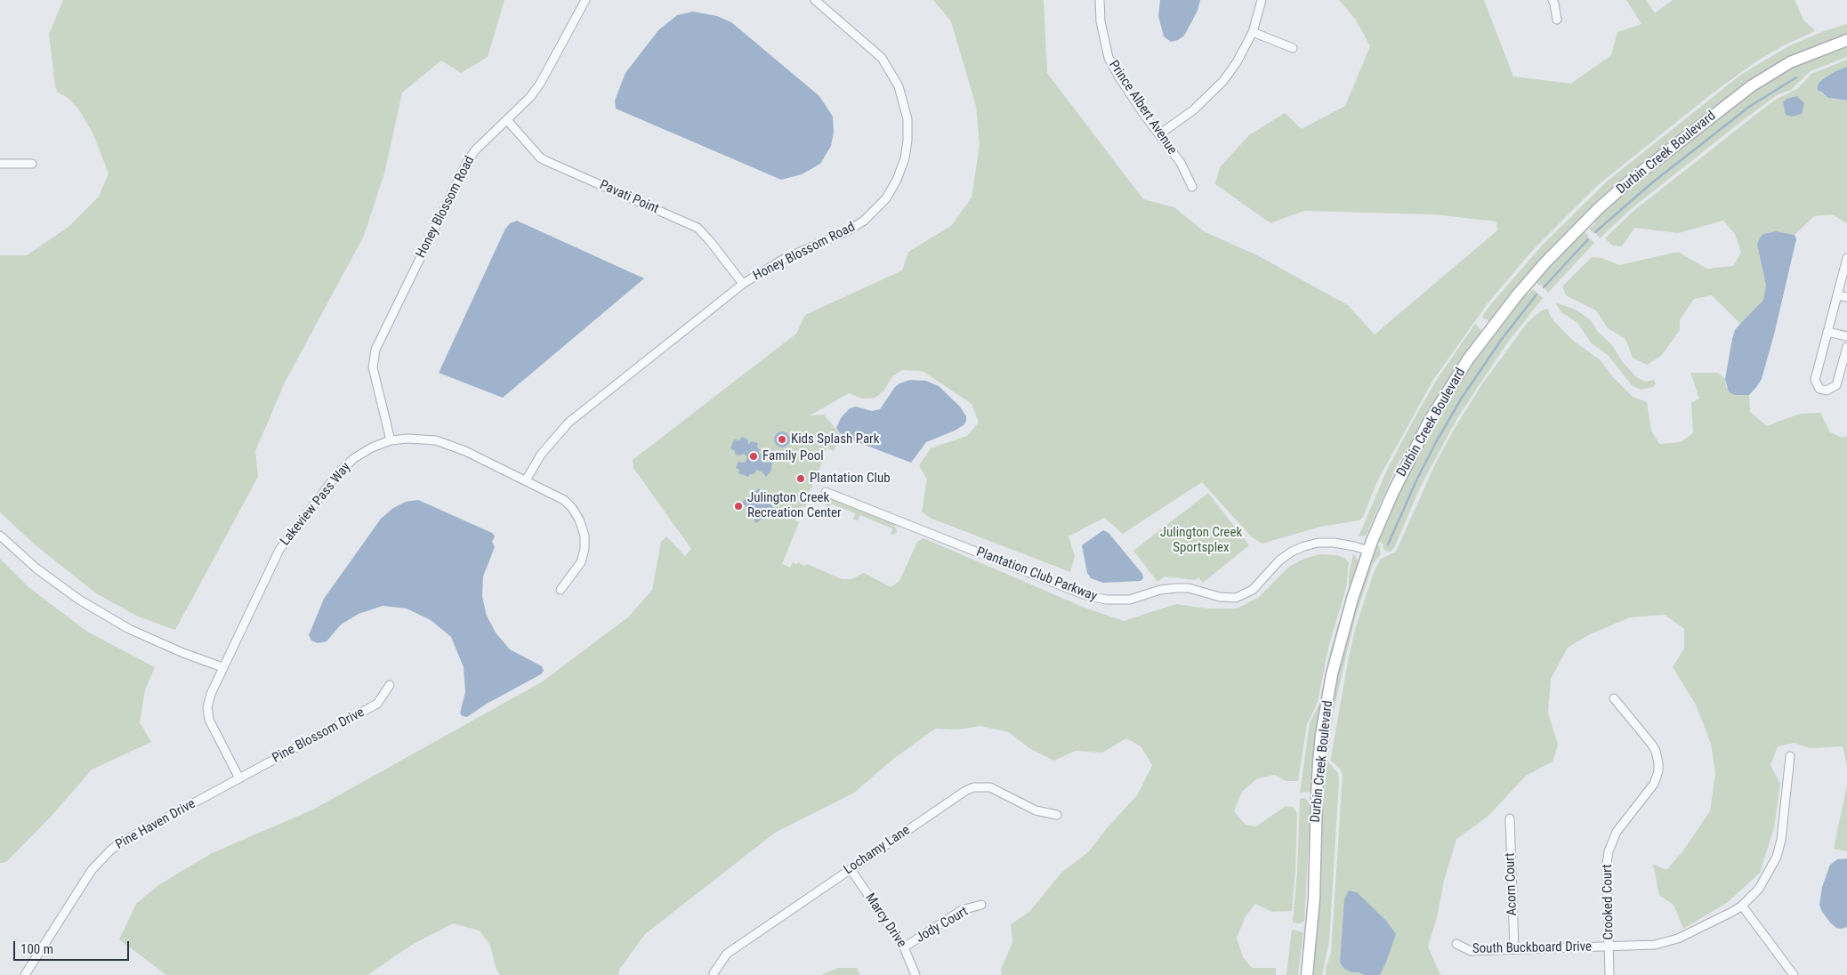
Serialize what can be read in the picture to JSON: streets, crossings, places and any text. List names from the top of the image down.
{
  "streets": {
    "street": [
      "Prince Albert Avenue",
      "Durbin Creek Boulevard",
      "Pavati Point",
      "Honey Blossom Road",
      "Lakeview Pass Way",
      "Plantation Club Parkway",
      "Pine Blossom Drive",
      "Pine Haven Drive",
      "Lochamy Lane",
      "Acorn Court",
      "Crooked Court",
      "Marcy Drive",
      "Jody Court",
      "South Buckboard Drive"
    ]
  },
  "crossings": [
    ["Durbin Creek Boulevard", "Plantation Club Parkway"],
    ["Pavati Point", "Honey Blossom Road"],
    ["Honey Blossom Road", "Lakeview Pass Way"],
    ["Lakeview Pass Way", "Pine Blossom Drive"],
    ["Lakeview Pass Way", "Pine Haven Drive"],
    ["Pine Blossom Drive", "Pine Haven Drive"],
    ["Lochamy Lane", "Marcy Drive"],
    ["Acorn Court", "South Buckboard Drive"],
    ["Crooked Court", "South Buckboard Drive"],
    ["Marcy Drive", "Jody Court"]
  ],
  "parks": ["Julington Creek Sportsplex"],
  "places": [
    "Kids Splash Park",
    "Family Pool",
    "Plantation Club",
    "Julington Creek Recreation Center"
  ],
  "scale_bar": "100 m"
}
